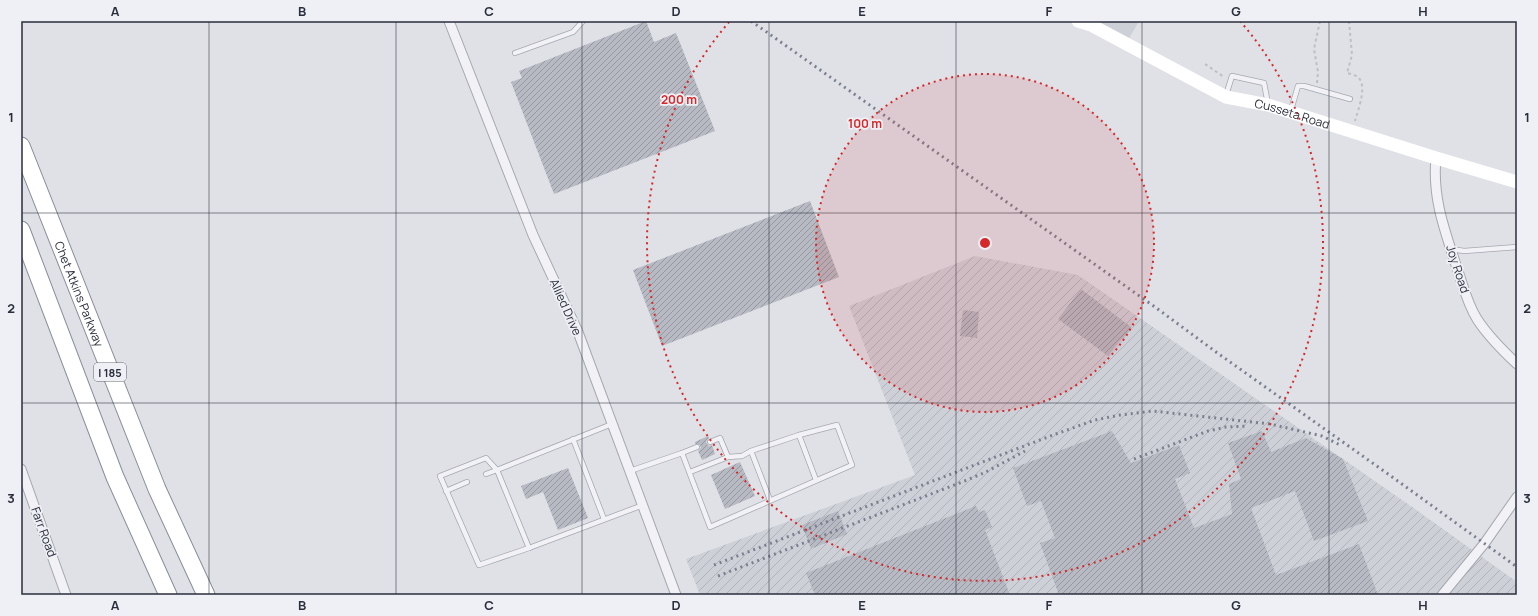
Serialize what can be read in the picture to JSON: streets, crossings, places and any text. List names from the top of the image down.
{
  "streets": {
    "highway": ["Chet Atkins Parkway", "I 185"],
    "street": [
      "Cusseta Road",
      "Joy Road",
      "Allied Drive",
      "Farr Road"
    ]
  },
  "crossings": [
    ["Cusseta Road", "Joy Road"]
  ],
  "grid": {
    "columns": [
      "A",
      "B",
      "C",
      "D",
      "E",
      "F",
      "G",
      "H"
    ],
    "rows": ["1", "2", "3"]
  },
  "rings": ["200 m", "100 m"]
}
